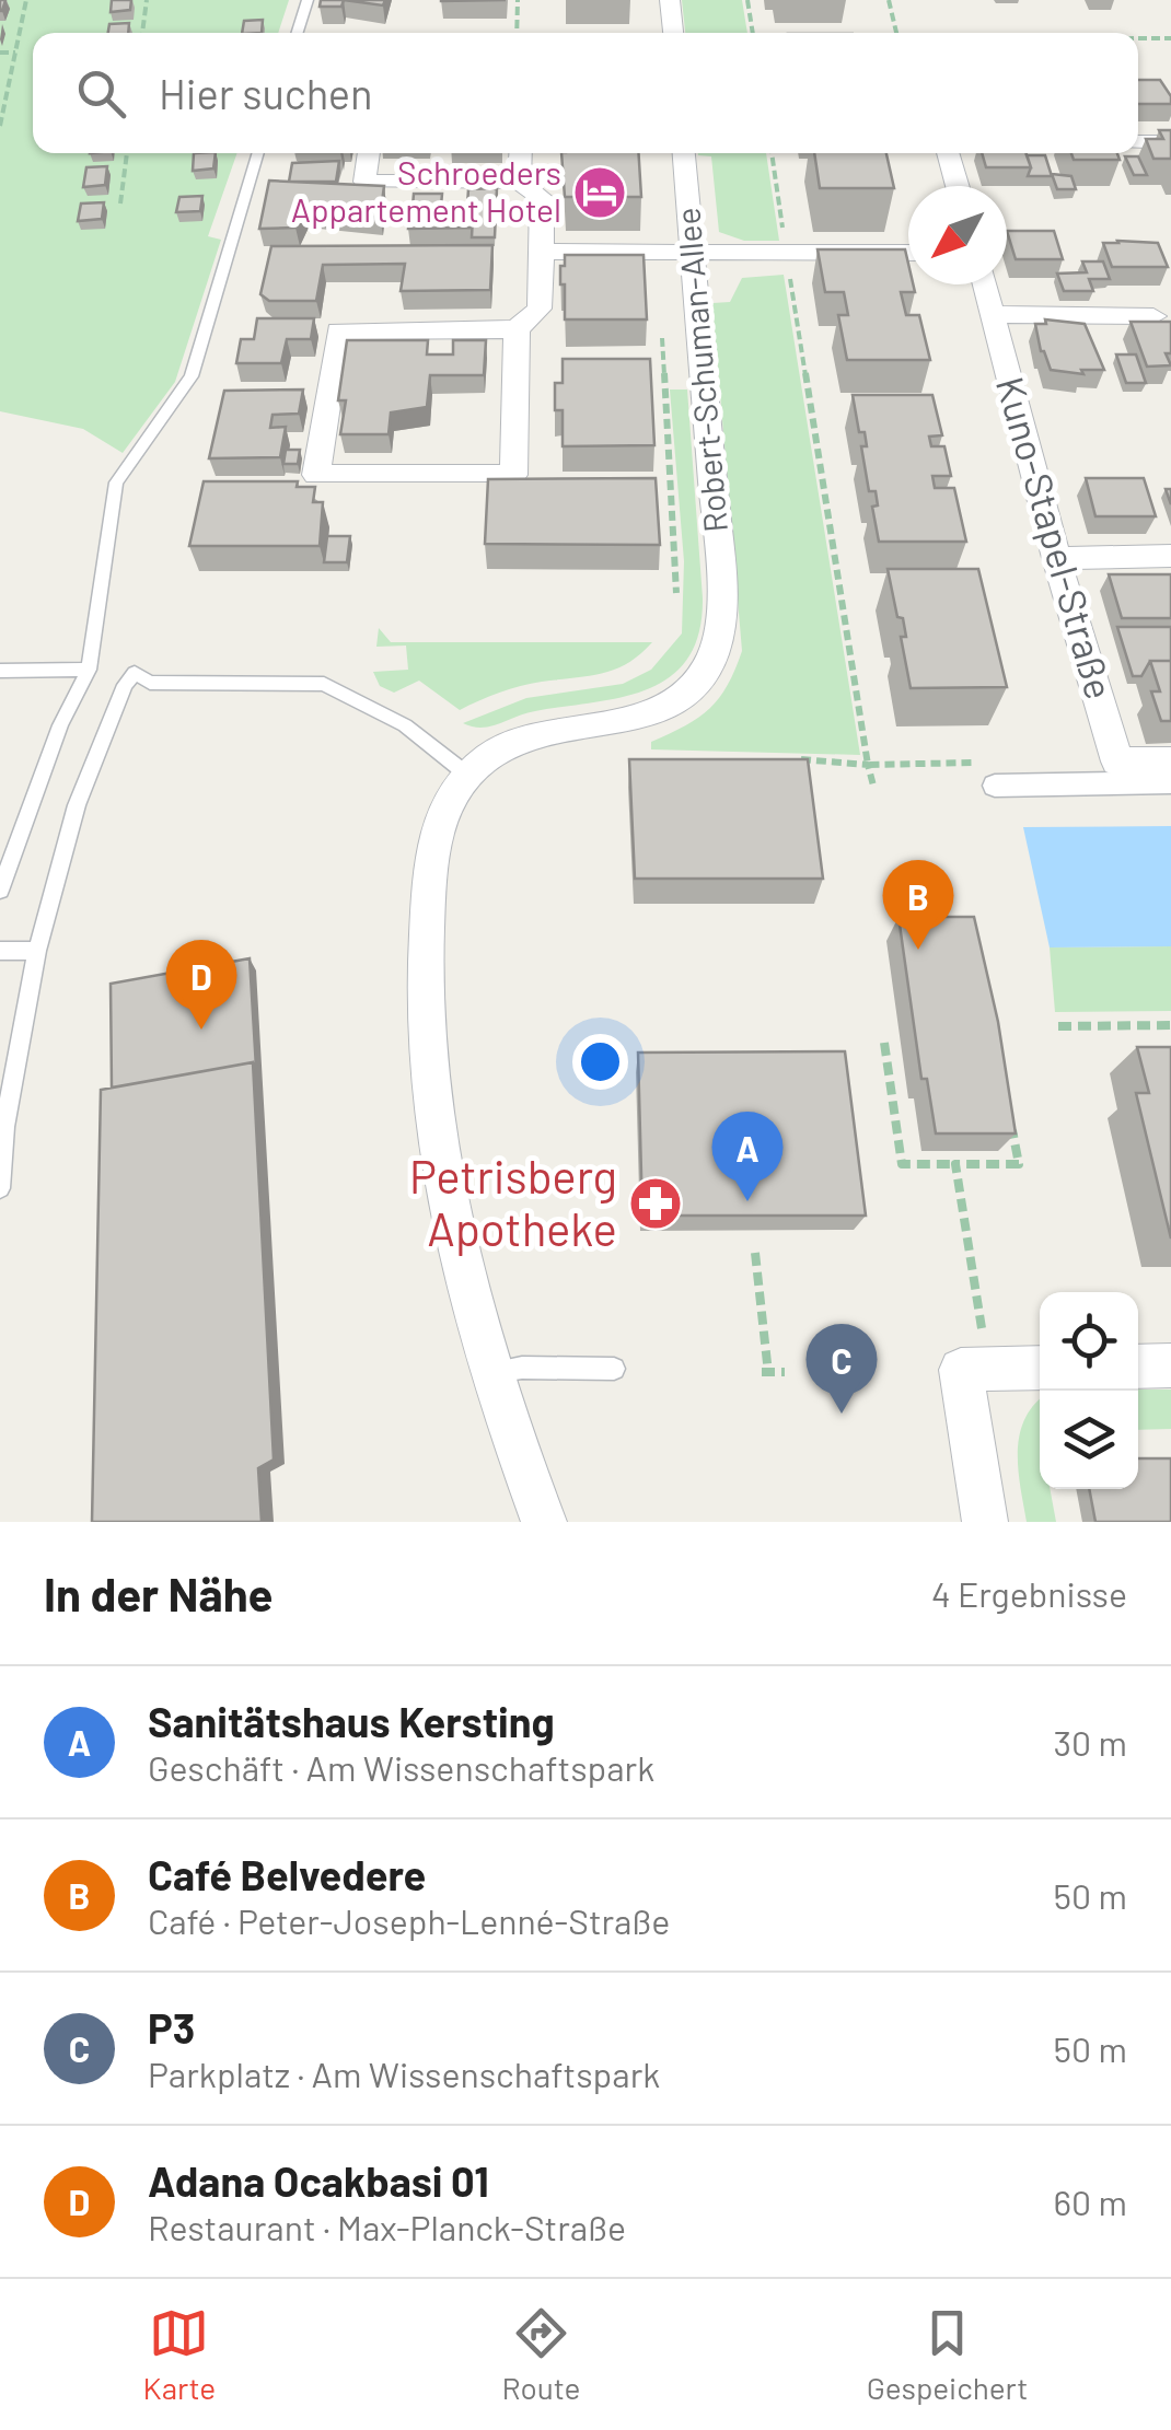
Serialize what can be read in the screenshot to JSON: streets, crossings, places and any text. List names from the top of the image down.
{
  "streets": {
    "street": ["Robert-Schuman-Allee", "Kuno-Stapel-Straße"]
  },
  "places": {
    "hotel": ["Schroeders Appartement Hotel"],
    "pharmacy": ["Petrisberg Apotheke"]
  },
  "north": "bottom left",
  "page": {
    "search": "Hier suchen",
    "pins": [
      "B",
      "D",
      "A",
      "C"
    ],
    "heading": ["In der Nähe", "4 Ergebnisse"],
    "list": [
      {
        "mark": "A",
        "name": "Sanitätshaus Kersting",
        "note": "Geschäft · Am Wissenschaftspark",
        "value": "30 m"
      },
      {
        "mark": "B",
        "name": "Café Belvedere",
        "note": "Café · Peter-Joseph-Lenné-Straße",
        "value": "50 m"
      },
      {
        "mark": "C",
        "name": "P3",
        "note": "Parkplatz · Am Wissenschaftspark",
        "value": "50 m"
      },
      {
        "mark": "D",
        "name": "Adana Ocakbasi 01",
        "note": "Restaurant · Max-Planck-Straße",
        "value": "60 m"
      }
    ],
    "nav": ["Karte", "Route", "Gespeichert"]
  }
}
